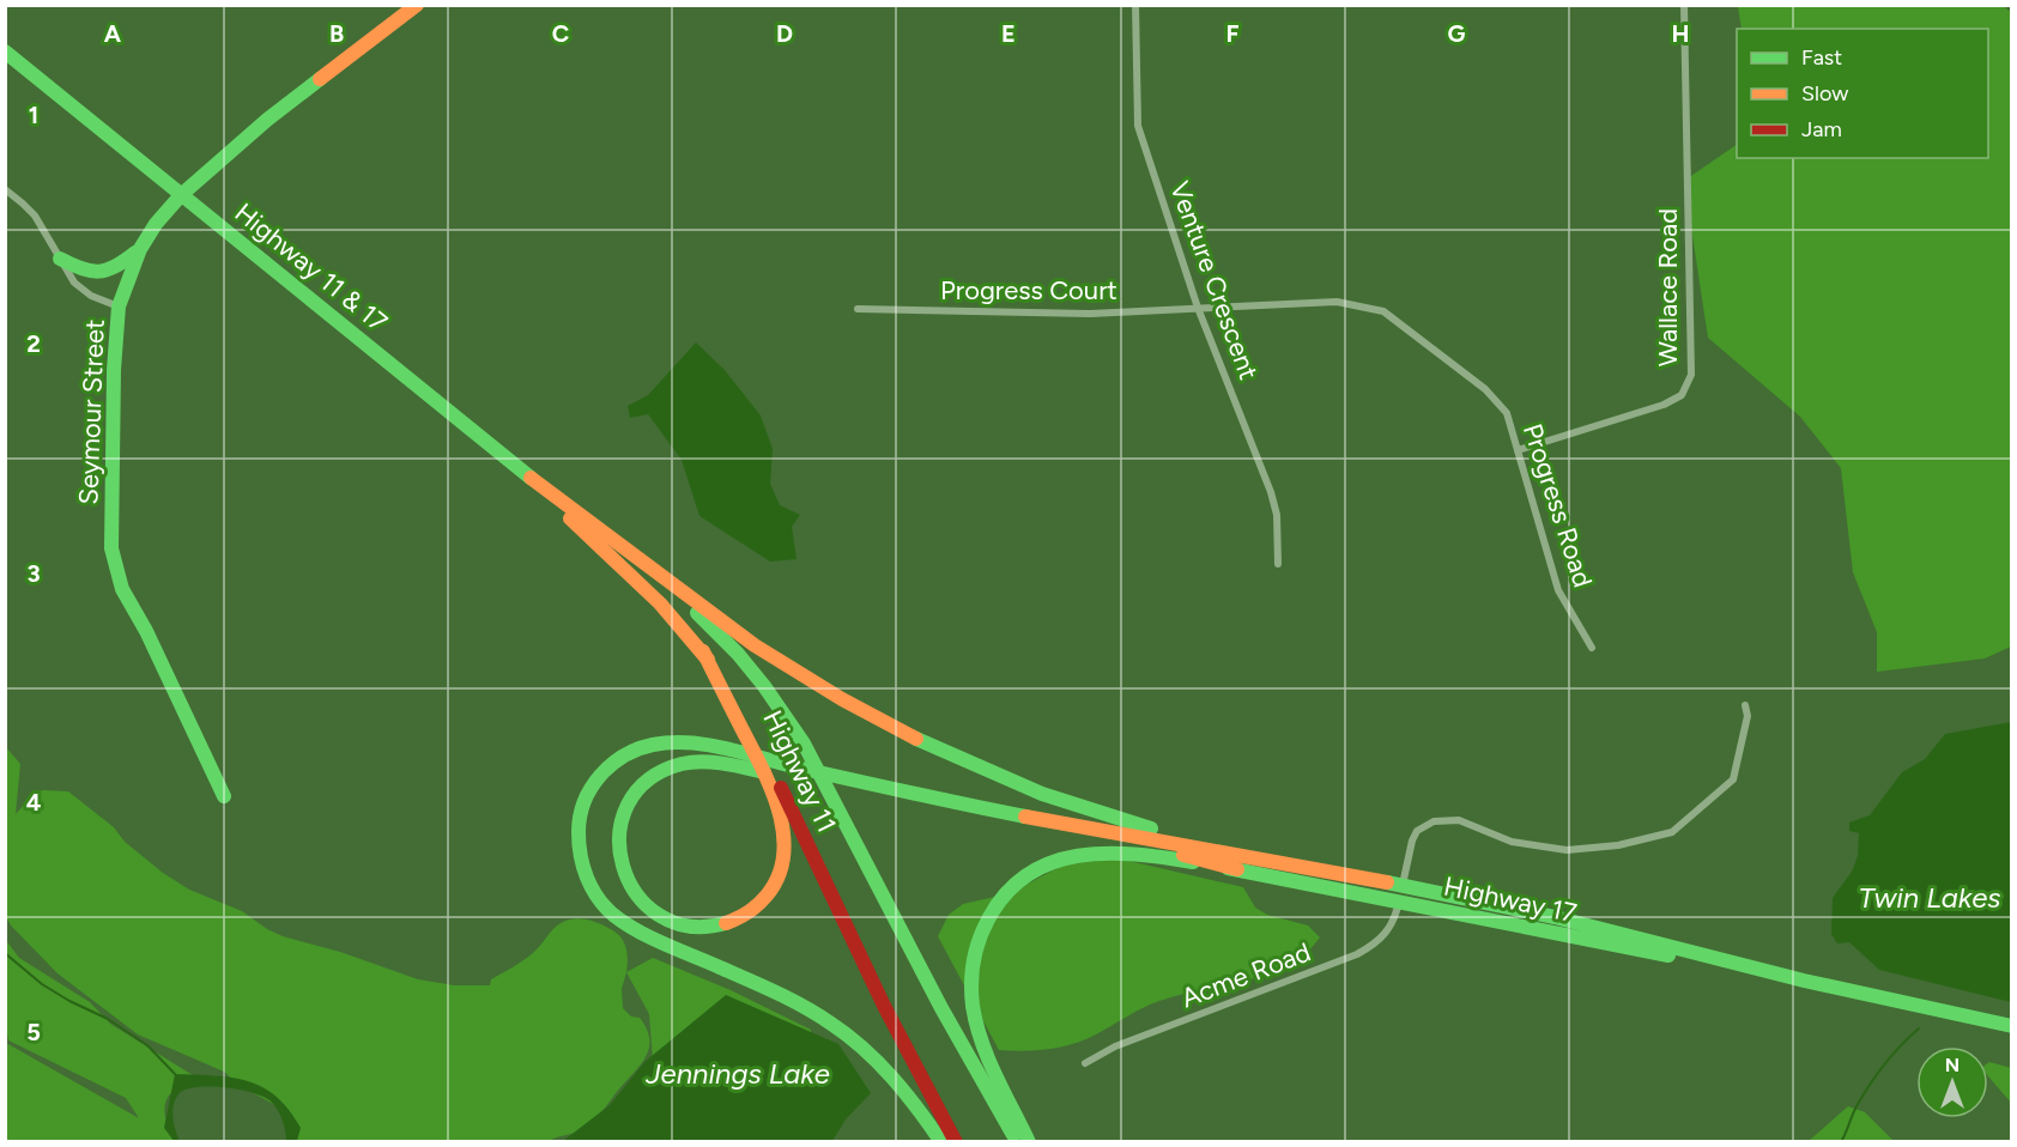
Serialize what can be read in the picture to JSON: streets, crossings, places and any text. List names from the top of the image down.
{
  "streets": {
    "main road": [
      "Highway 11 & 17",
      "Seymour Street",
      "Highway 11",
      "Highway 17"
    ],
    "street": [
      "Venture Crescent",
      "Wallace Road",
      "Progress Court",
      "Progress Road",
      "Acme Road"
    ]
  },
  "crossings": [
    ["Highway 11 & 17", "Seymour Street"],
    ["Highway 11 & 17", "Highway 11"],
    ["Venture Crescent", "Progress Court"],
    ["Venture Crescent", "Progress Road"],
    ["Wallace Road", "Progress Road"],
    ["Progress Court", "Progress Road"],
    ["Highway 17", "Acme Road"]
  ],
  "water": ["Twin Lakes", "Jennings Lake"],
  "legend": ["Fast", "Slow", "Jam"],
  "north": "top",
  "grid": {
    "columns": [
      "A",
      "B",
      "C",
      "D",
      "E",
      "F",
      "G",
      "H"
    ],
    "rows": [
      "1",
      "2",
      "3",
      "4",
      "5"
    ]
  }
}
